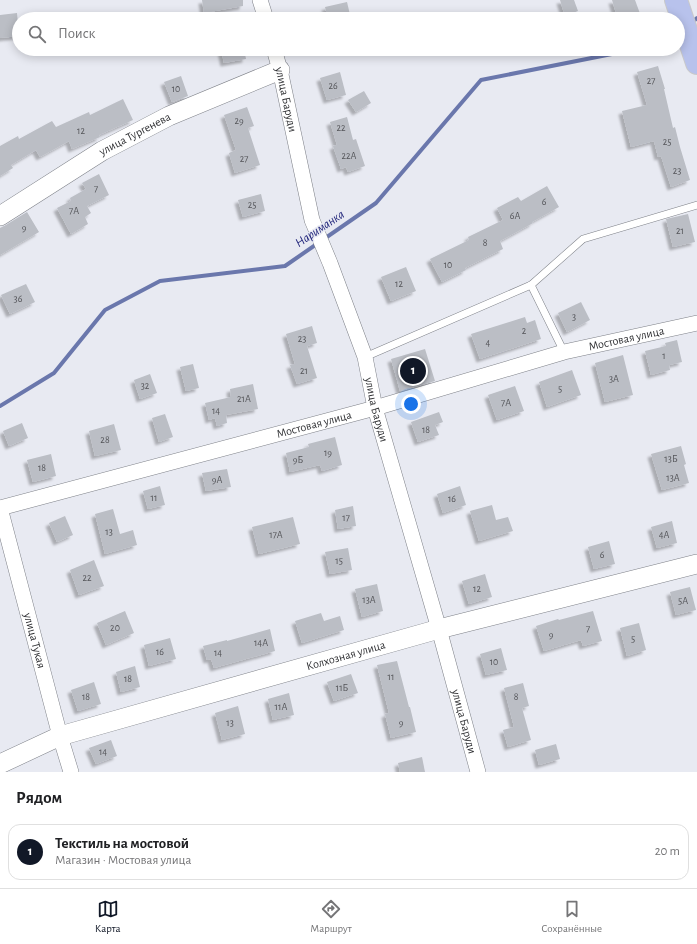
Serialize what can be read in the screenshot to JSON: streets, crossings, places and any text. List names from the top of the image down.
{
  "streets": {
    "street": [
      "улица Баруди",
      "улица Тургенева",
      "Мостовая улица",
      "улица Тукая",
      "Колхозная улица"
    ]
  },
  "crossings": [
    ["улица Баруди", "улица Тургенева"],
    ["улица Баруди", "Мостовая улица"],
    ["улица Баруди", "Колхозная улица"],
    ["Мостовая улица", "улица Тукая"],
    ["улица Тукая", "Колхозная улица"]
  ],
  "water": ["Нариманка"],
  "house_numbers": [
    "27",
    "26",
    "10",
    "29",
    "22",
    "12",
    "25",
    "22А",
    "27",
    "23",
    "7",
    "6",
    "25",
    "7А",
    "6А",
    "9",
    "21",
    "8",
    "10",
    "12",
    "36",
    "3",
    "2",
    "23",
    "4",
    "1",
    "21",
    "3А",
    "32",
    "5",
    "21А",
    "7А",
    "14",
    "18",
    "28",
    "19",
    "13Б",
    "9Б",
    "18",
    "13А",
    "9А",
    "11",
    "16",
    "17",
    "13",
    "17А",
    "4А",
    "6",
    "15",
    "22",
    "12",
    "13А",
    "5А",
    "20",
    "7",
    "9",
    "5",
    "14А",
    "16",
    "14",
    "10",
    "11",
    "18",
    "11Б",
    "18",
    "8",
    "11А",
    "13",
    "9",
    "14"
  ],
  "page": {
    "search": "Поиск",
    "pins": "1",
    "heading": "Рядом",
    "list": [
      {
        "mark": "1",
        "name": "Текстиль на мостовой",
        "note": "Магазин · Мостовая улица",
        "value": "20 m"
      }
    ],
    "nav": ["Карта", "Маршрут", "Сохранённые"]
  }
}
